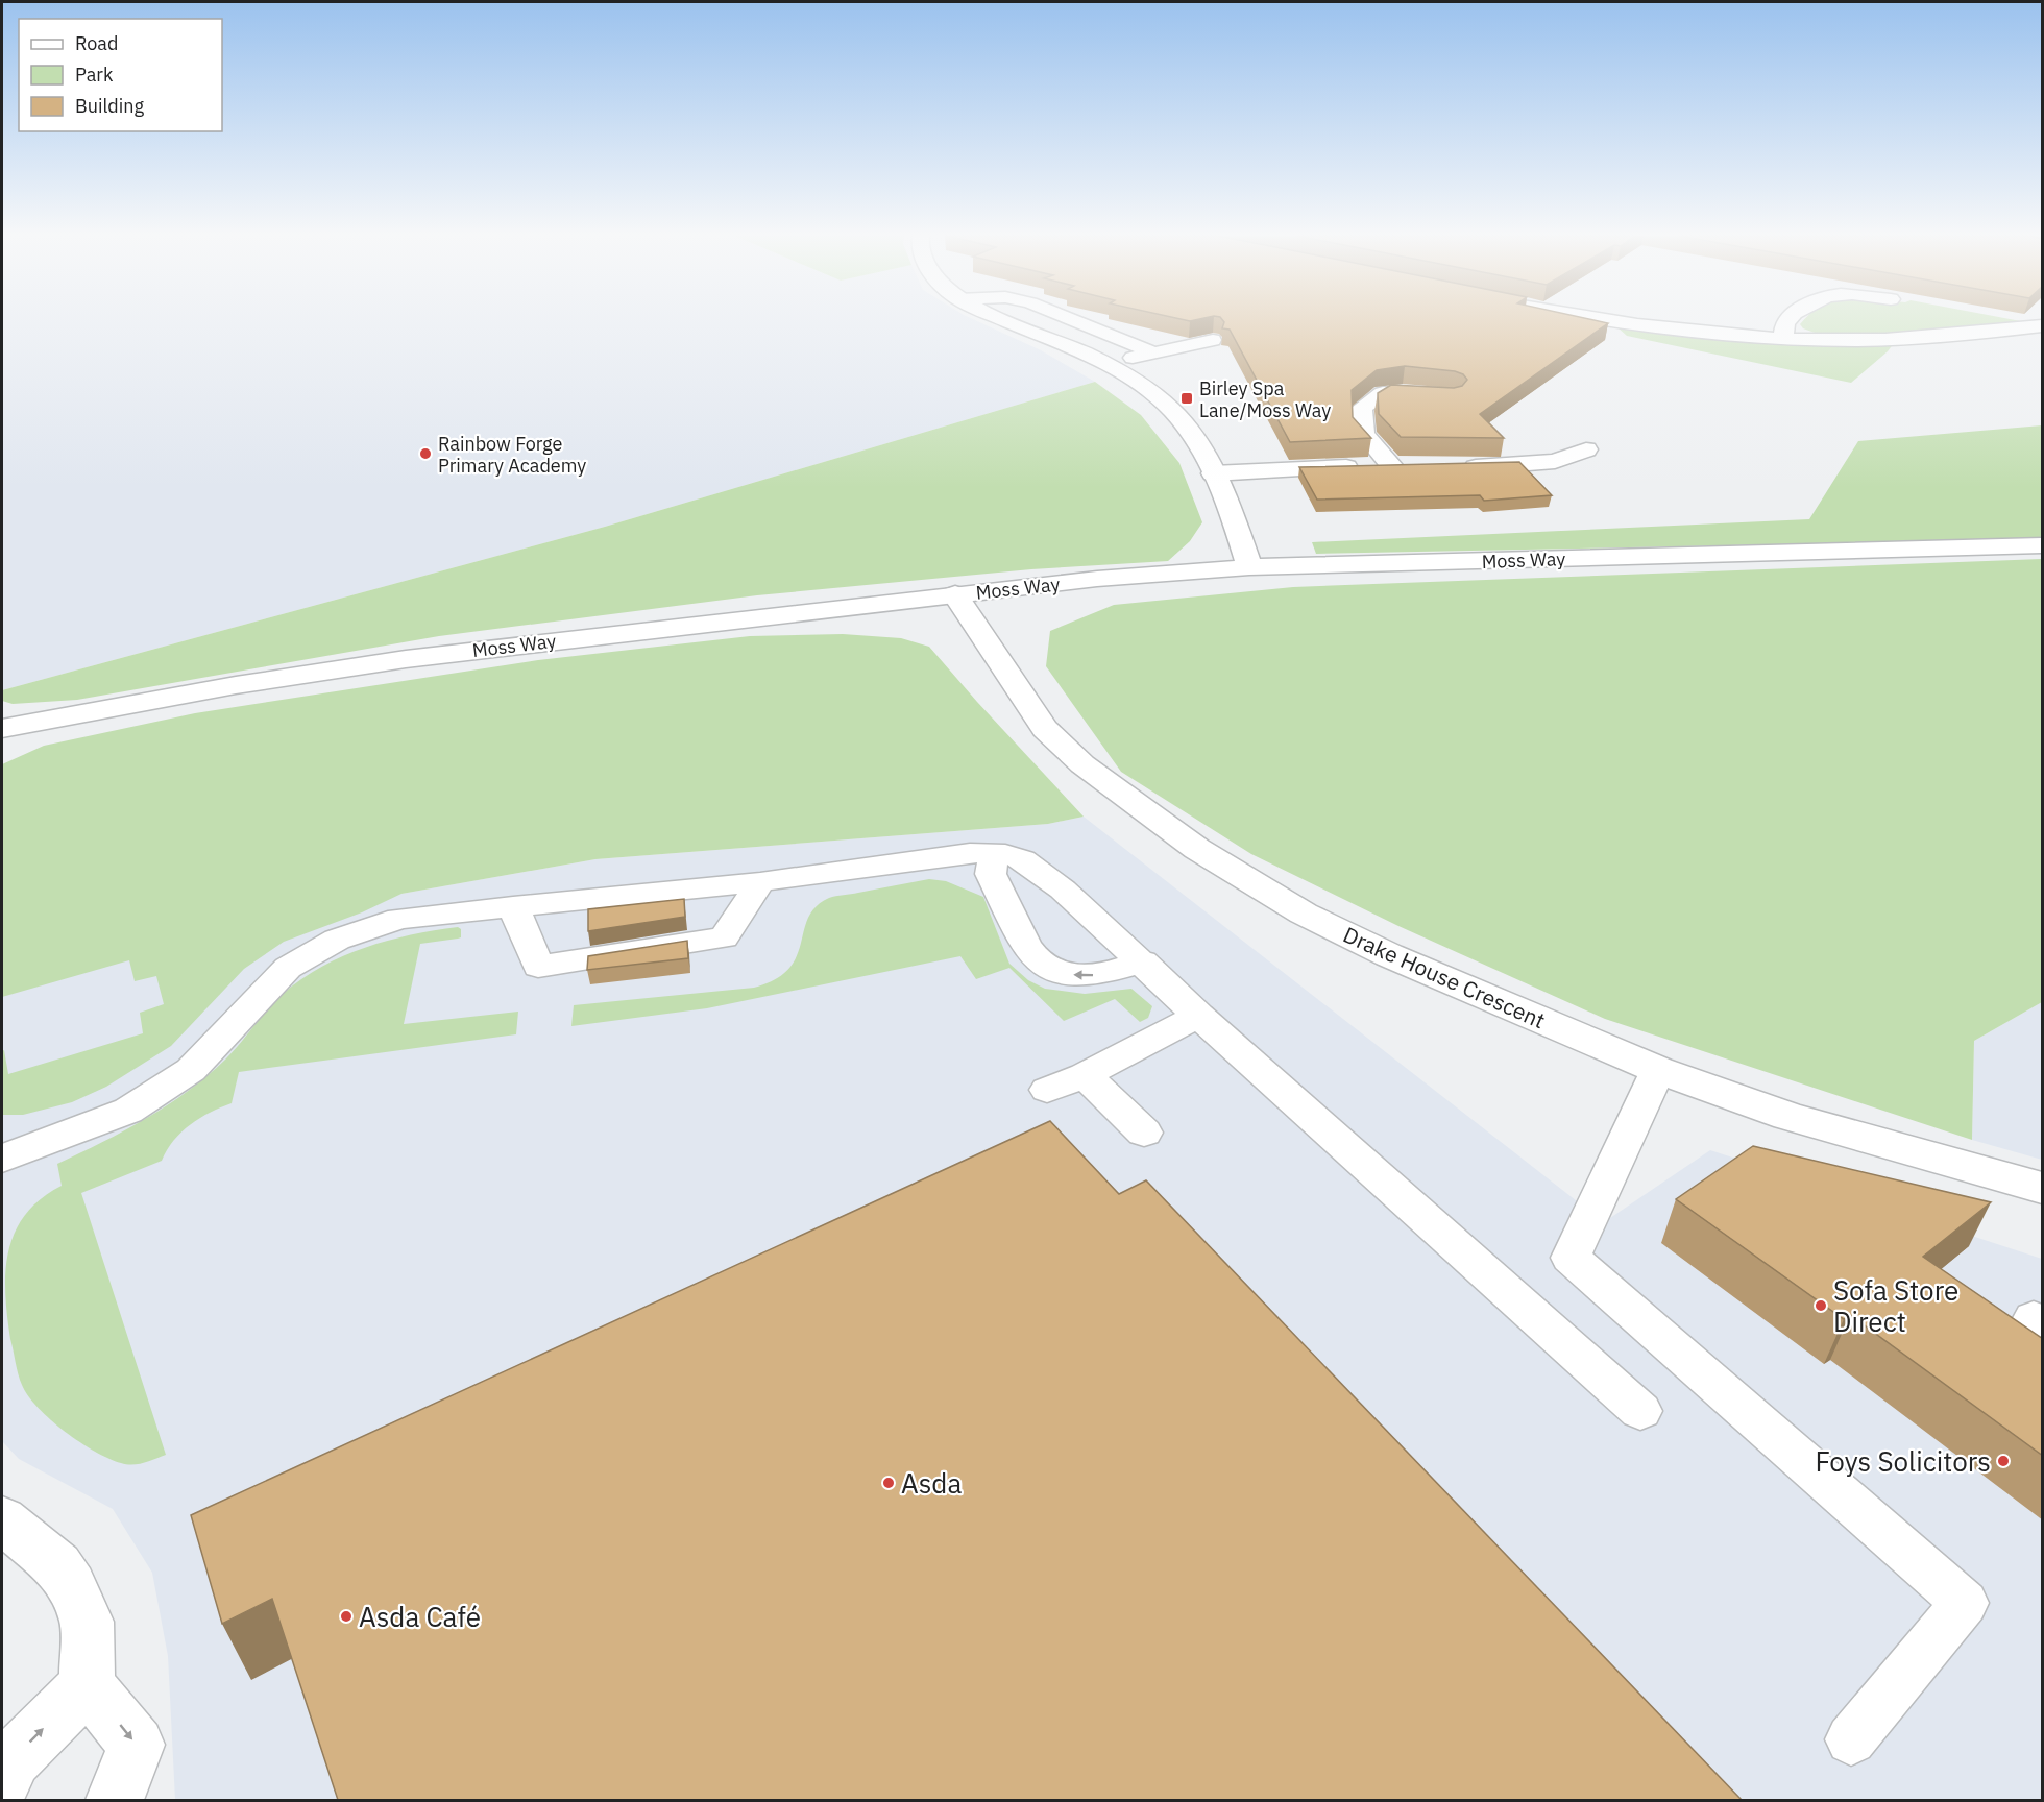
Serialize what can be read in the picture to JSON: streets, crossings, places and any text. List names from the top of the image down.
{
  "streets": {
    "street": ["Moss Way", "Drake House Crescent"]
  },
  "crossings": [
    ["Moss Way", "Drake House Crescent"]
  ],
  "places": {
    "transit": ["Birley Spa Lane/Moss Way"],
    "other": [
      "Rainbow Forge Primary Academy",
      "Sofa Store Direct",
      "Foys Solicitors",
      "Asda",
      "Asda Café"
    ]
  },
  "legend": ["Road", "Park", "Building"]
}
